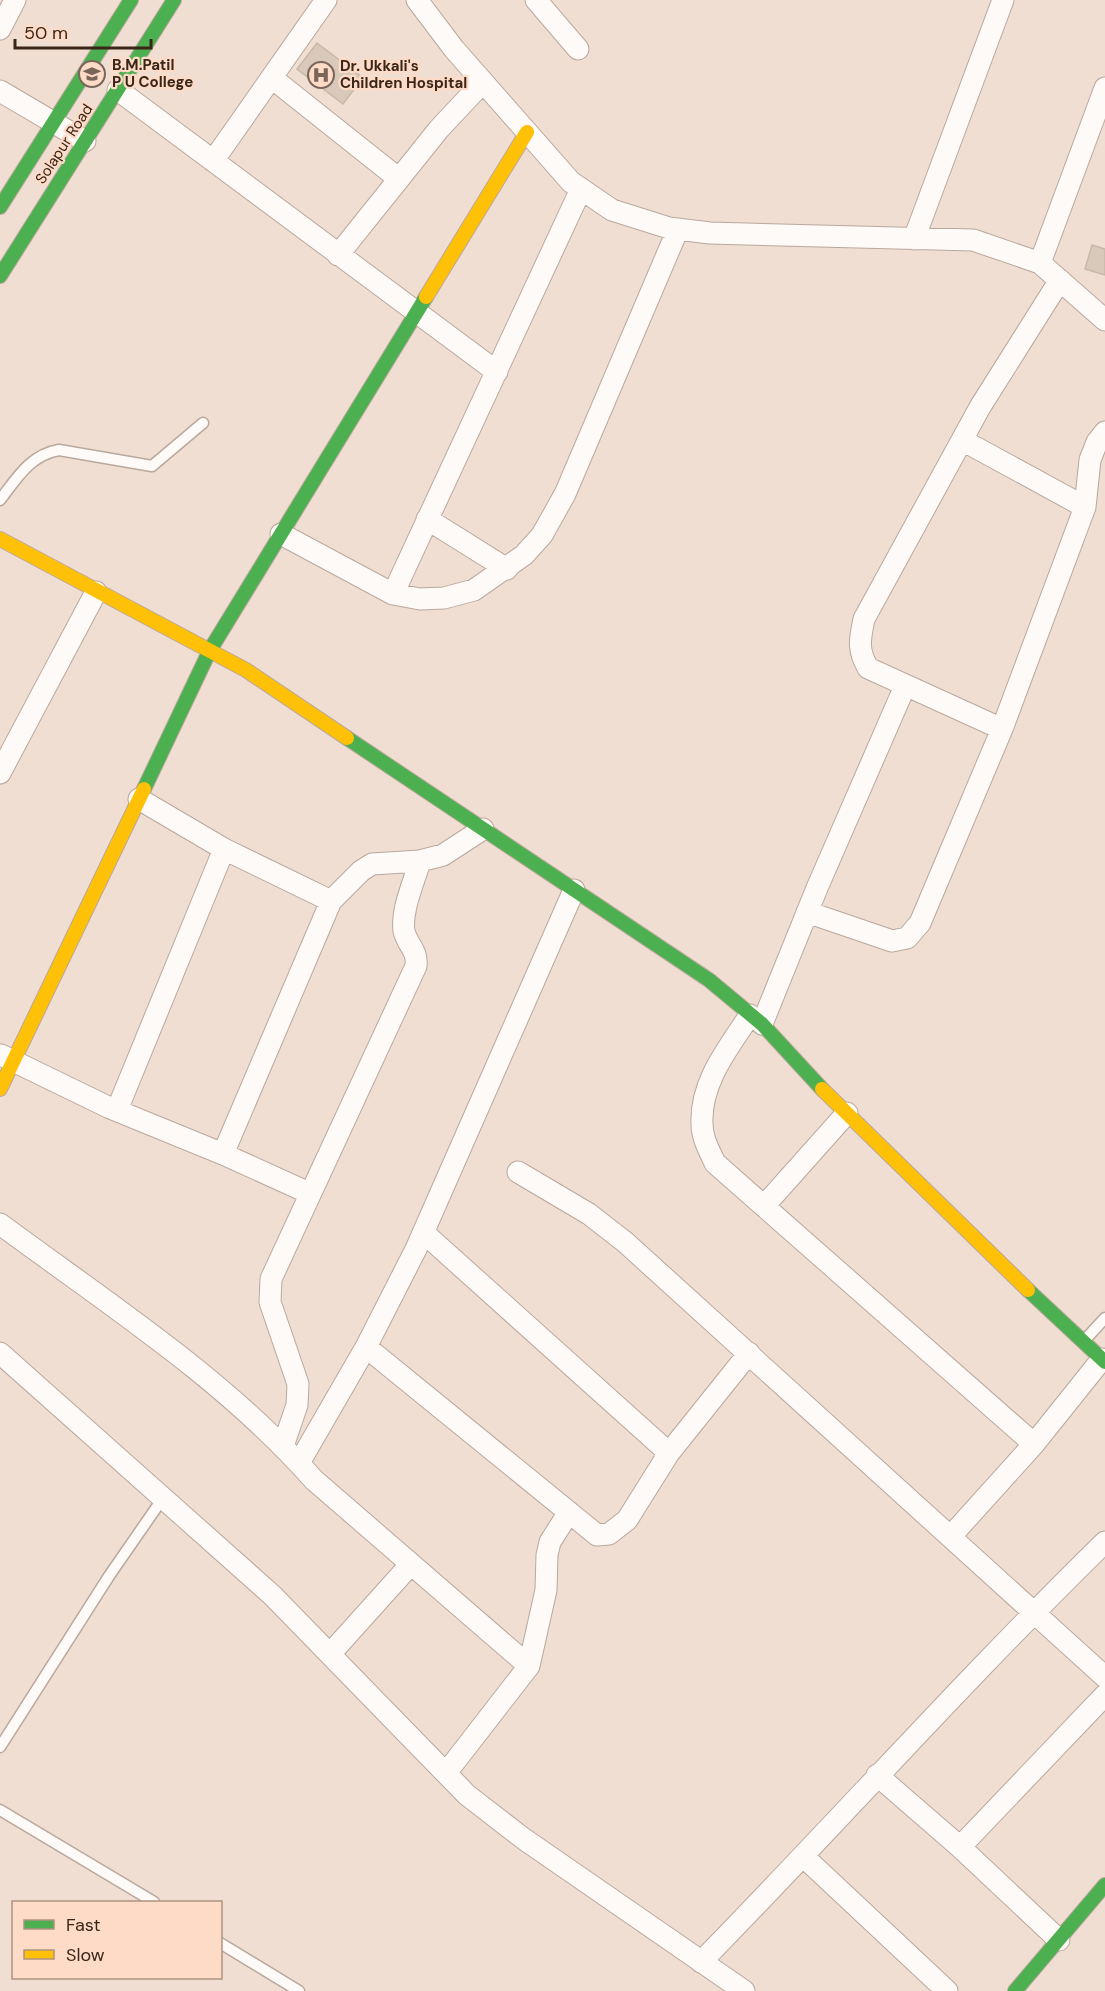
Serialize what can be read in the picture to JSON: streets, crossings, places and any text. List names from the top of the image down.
{
  "streets": {
    "street": ["Solapur Road"]
  },
  "places": {
    "school or university": ["B.M.Patil P U College"],
    "hospital": ["Dr. Ukkali's Children Hospital"]
  },
  "legend": ["Fast", "Slow"],
  "scale_bar": "50 m"
}
